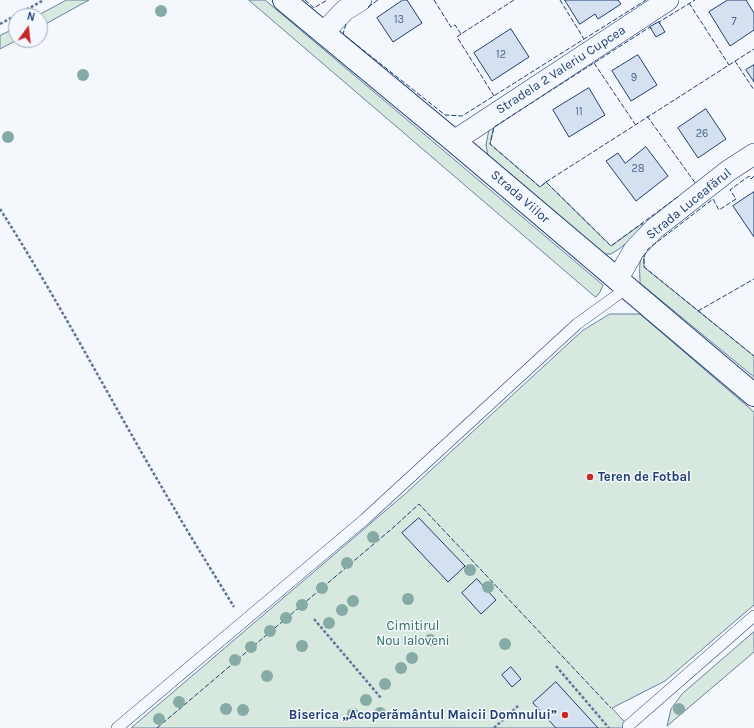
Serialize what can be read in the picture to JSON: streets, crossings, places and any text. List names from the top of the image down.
{
  "streets": {
    "street": ["Stradela 2 Valeriu Cupcea", "Strada Viilor", "Strada Luceafărul"]
  },
  "crossings": [
    ["Stradela 2 Valeriu Cupcea", "Strada Viilor"],
    ["Strada Viilor", "Strada Luceafărul"]
  ],
  "parks": ["Cimitirul Nou Ialoveni"],
  "places": ["Teren de Fotbal", "Biserica „Acoperământul Maicii Domnului”"],
  "house_numbers": [
    "13",
    "7",
    "12",
    "9",
    "11",
    "26",
    "28"
  ],
  "north": "top"
}
